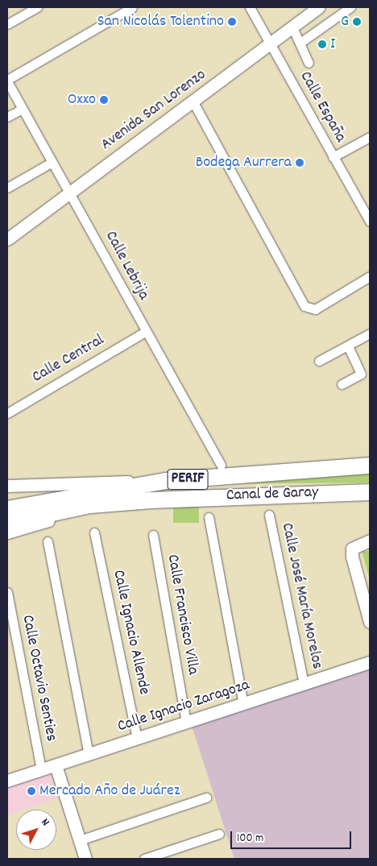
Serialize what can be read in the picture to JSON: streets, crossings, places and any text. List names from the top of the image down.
{
  "streets": {
    "highway": ["PERIF", "Canal de Garay"],
    "main road": ["Avenida San Lorenzo", "Calle Ignacio Zaragoza"],
    "street": [
      "Calle España",
      "Calle Lebrija",
      "Calle Central",
      "Calle José María Morelos",
      "Calle Francisco Villa",
      "Calle Ignacio Allende",
      "Calle Octavio Senties"
    ]
  },
  "crossings": [
    ["Calle España", "Avenida San Lorenzo"],
    ["Avenida San Lorenzo", "Calle Lebrija"],
    ["Calle Lebrija", "Calle Central"],
    ["Calle José María Morelos", "Calle Ignacio Zaragoza"],
    ["Calle Francisco Villa", "Calle Ignacio Zaragoza"],
    ["Calle Ignacio Allende", "Calle Ignacio Zaragoza"],
    ["Calle Octavio Senties", "Calle Ignacio Zaragoza"]
  ],
  "places": [
    "San Nicolás Tolentino",
    "G",
    "I",
    "Oxxo",
    "Bodega Aurrera",
    "Mercado Año de Juárez"
  ],
  "scale_bar": "100 m",
  "north": "top right"
}
